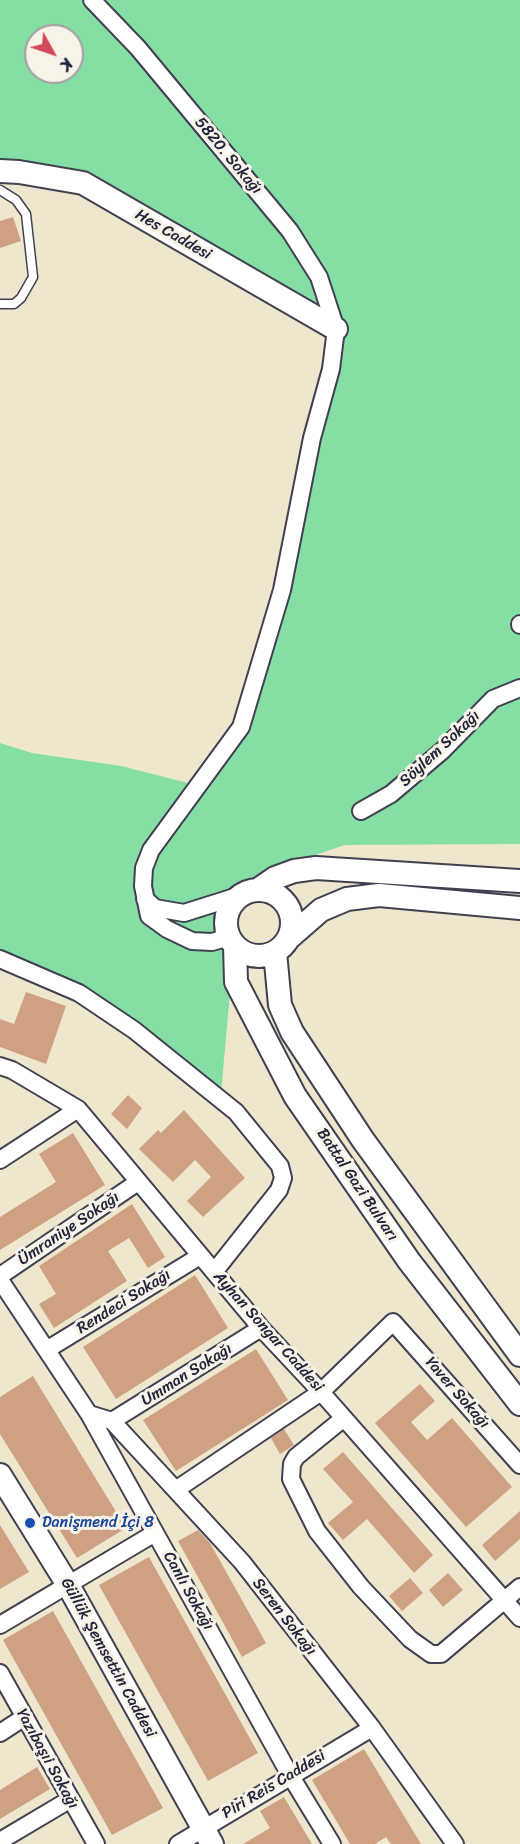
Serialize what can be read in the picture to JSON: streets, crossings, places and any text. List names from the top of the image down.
{
  "streets": {
    "street": [
      "5820. Sokağı",
      "Hes Caddesi",
      "Söylem Sokağı",
      "Battal Gazi Bulvarı",
      "Ümraniye Sokağı",
      "Rendeci Sokağı",
      "Ayhan Songar Caddesi",
      "Umman Sokağı",
      "Yaver Sokağı",
      "Canlı Sokağı",
      "Seren Sokağı",
      "Güllük Şemsettin Caddesi",
      "Yazıbaşıi Sokağı",
      "Piri Reis Caddesi"
    ]
  },
  "crossings": [
    ["5820. Sokağı", "Hes Caddesi"],
    ["Ümraniye Sokağı", "Ayhan Songar Caddesi"],
    ["Ümraniye Sokağı", "Canlı Sokağı"],
    ["Rendeci Sokağı", "Ayhan Songar Caddesi"],
    ["Rendeci Sokağı", "Canlı Sokağı"],
    ["Ayhan Songar Caddesi", "Umman Sokağı"],
    ["Ayhan Songar Caddesi", "Yaver Sokağı"],
    ["Umman Sokağı", "Seren Sokağı"],
    ["Canlı Sokağı", "Seren Sokağı"],
    ["Canlı Sokağı", "Piri Reis Caddesi"],
    ["Seren Sokağı", "Piri Reis Caddesi"],
    ["Güllük Şemsettin Caddesi", "Piri Reis Caddesi"]
  ],
  "places": ["Danişmend İçi 8"],
  "north": "bottom right"
}
